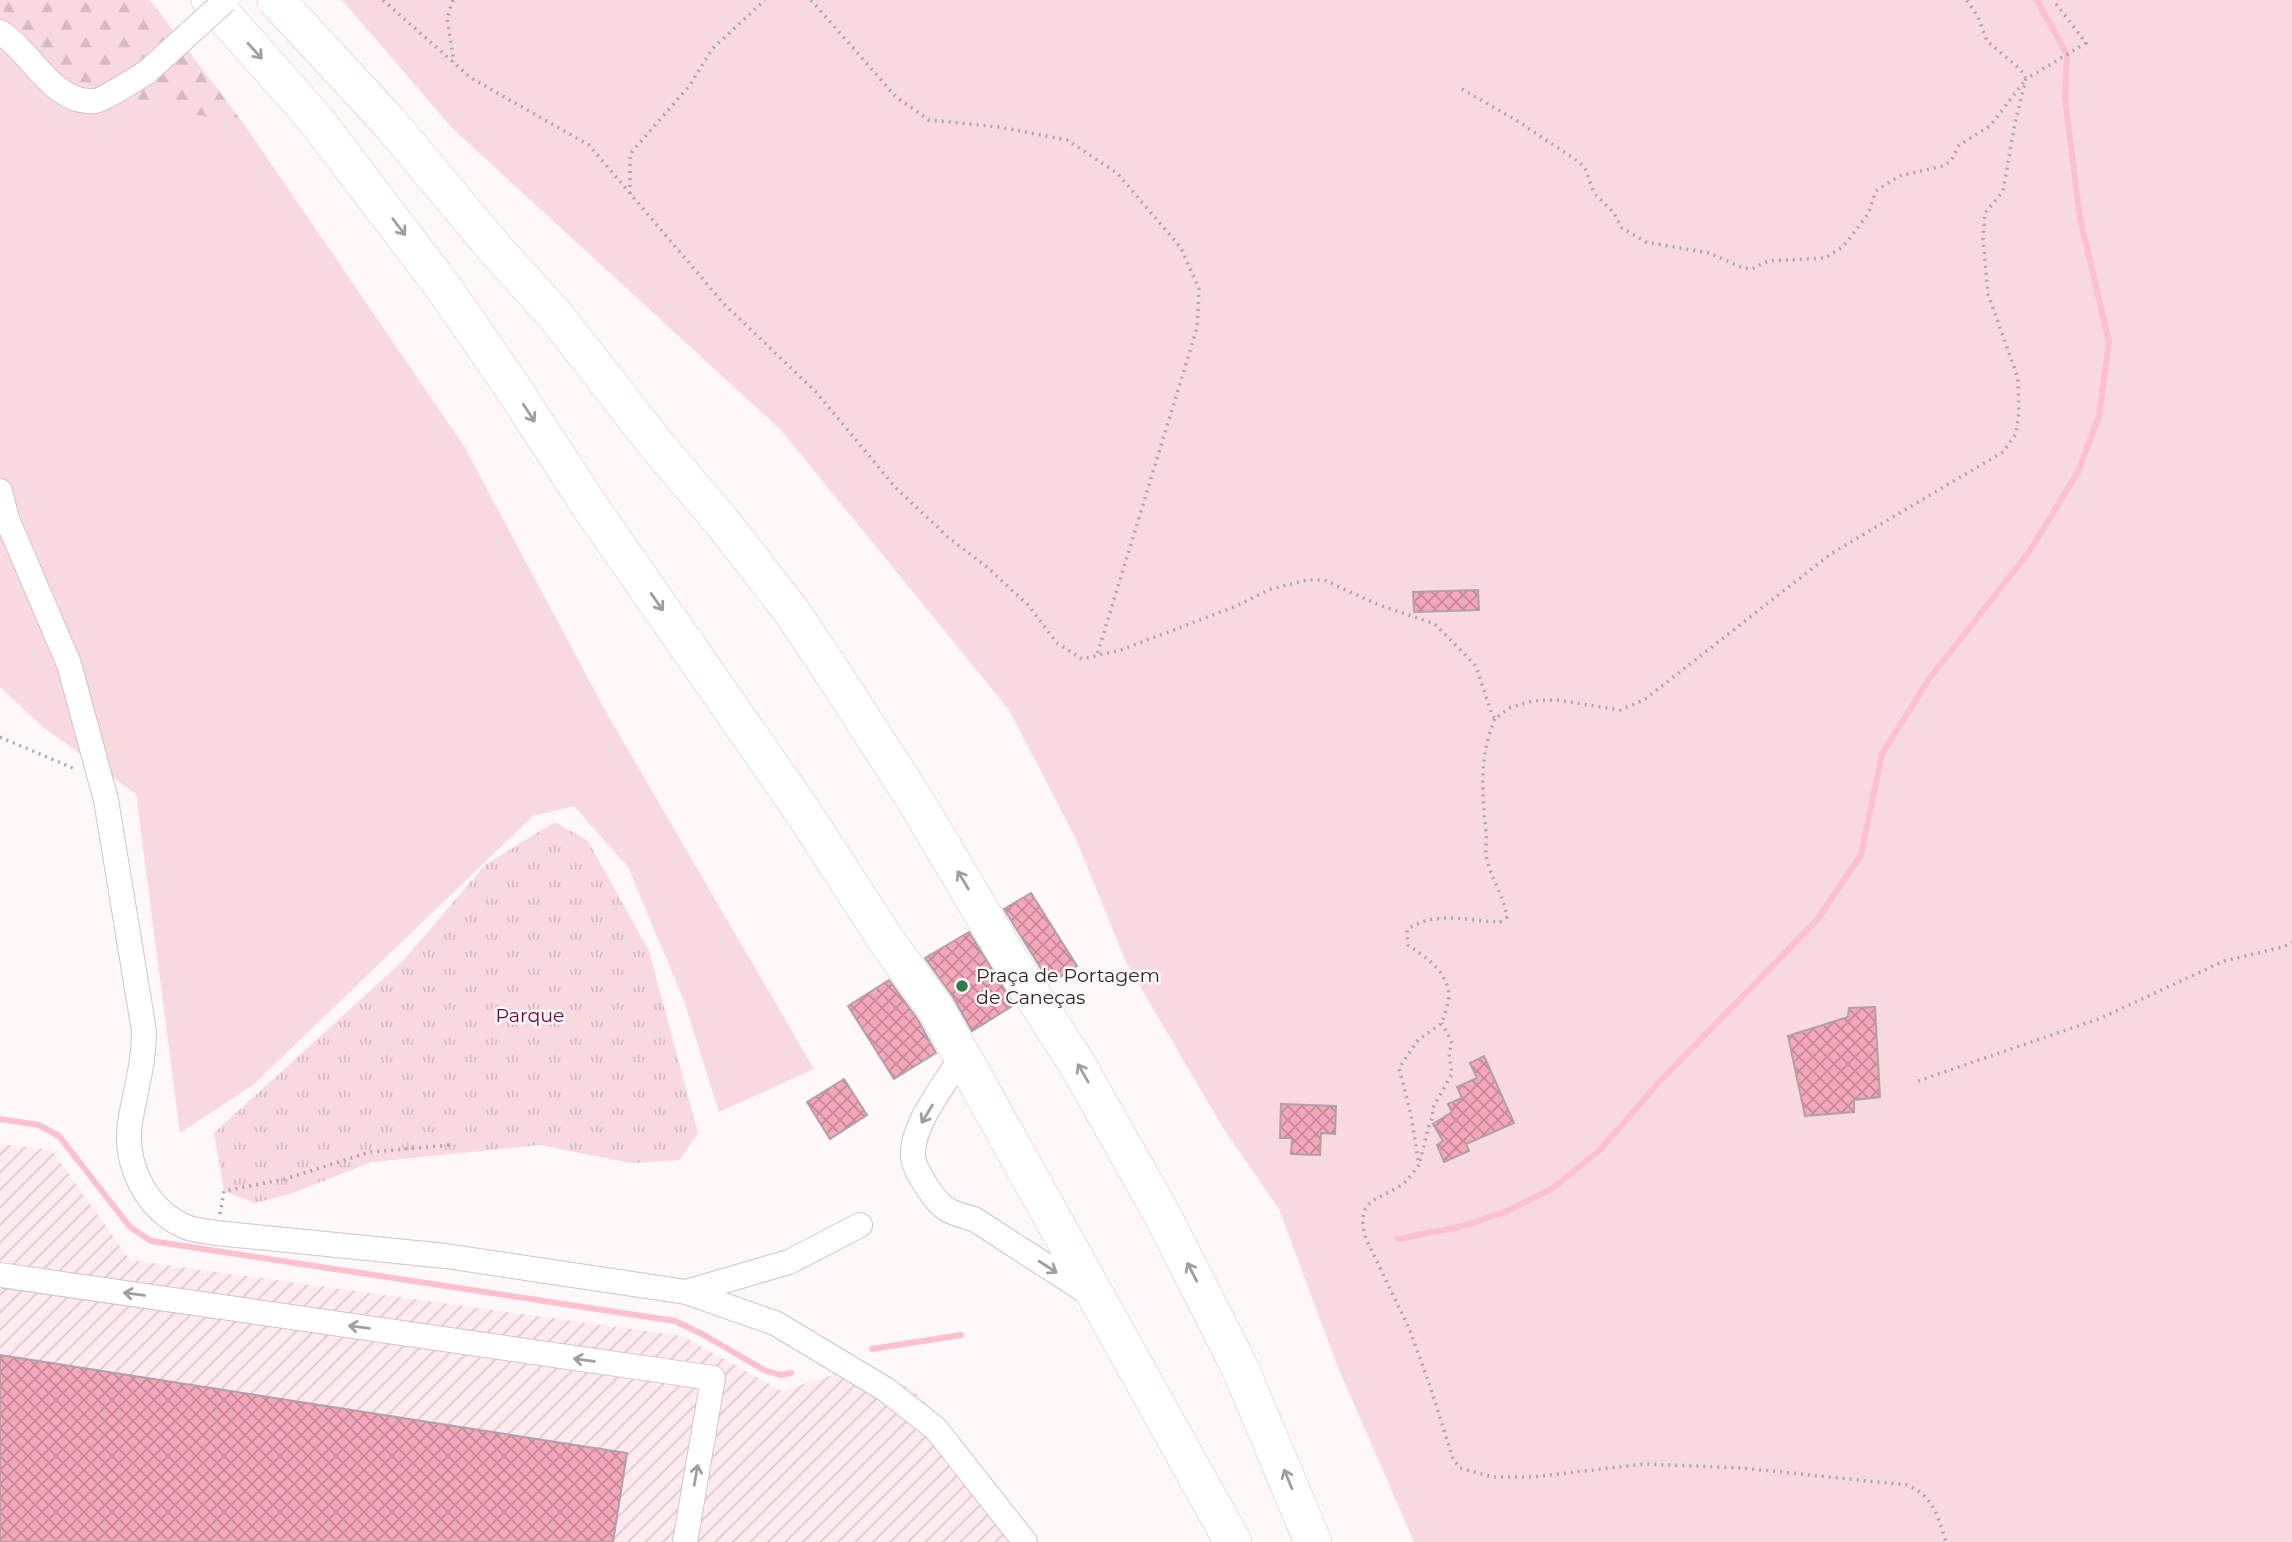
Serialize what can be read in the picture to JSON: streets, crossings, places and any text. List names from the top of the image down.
{
  "parks": ["Parque"],
  "places": ["Praça de Portagem de Caneças"]
}
